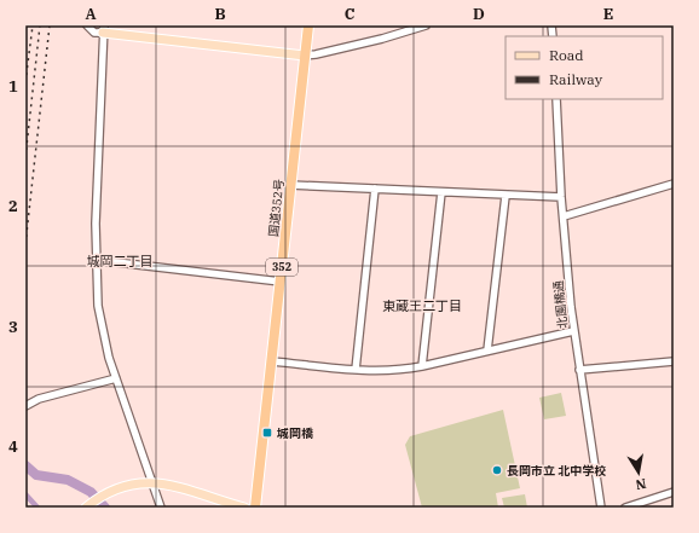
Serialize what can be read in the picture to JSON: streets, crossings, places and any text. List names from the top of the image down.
{
  "streets": {
    "highway": ["国道352号", "352"],
    "street": ["北園橋通"]
  },
  "districts": ["城岡二丁目", "東蔵王二丁目"],
  "places": {
    "transit": ["城岡橋"],
    "other": ["長岡市立 北中学校"]
  },
  "legend": ["Road", "Railway"],
  "north": "bottom",
  "grid": {
    "columns": [
      "A",
      "B",
      "C",
      "D",
      "E"
    ],
    "rows": [
      "1",
      "2",
      "3",
      "4"
    ]
  }
}
